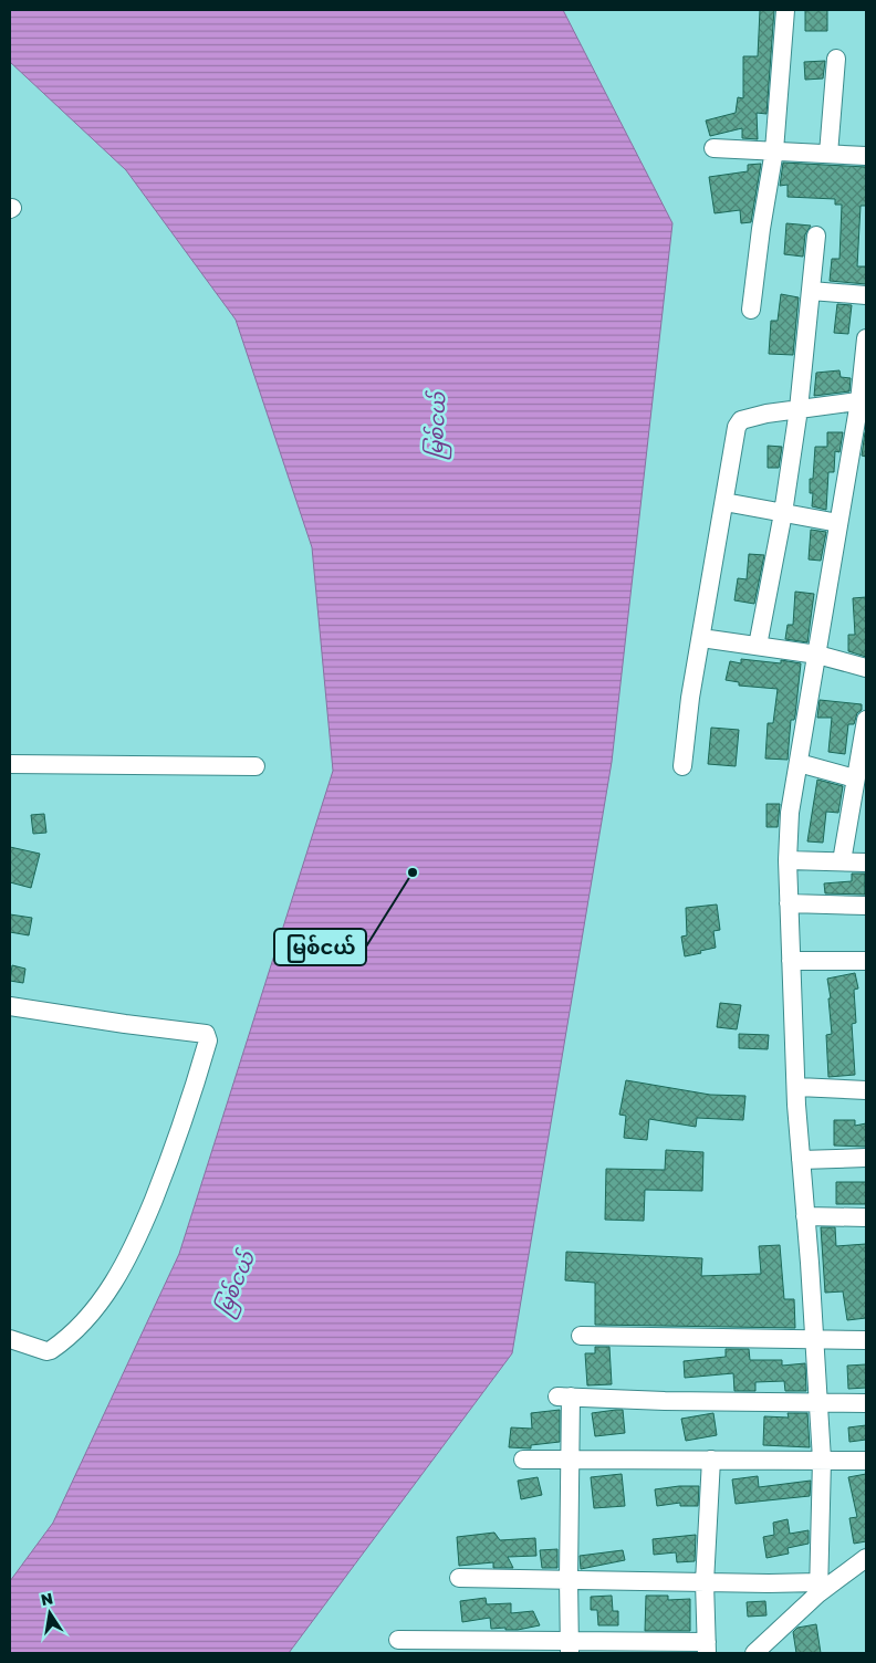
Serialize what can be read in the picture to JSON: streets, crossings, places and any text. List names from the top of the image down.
{
  "water": ["မြစ်ငယ်"],
  "places": ["မြစ်ငယ်"],
  "north": "top"
}
